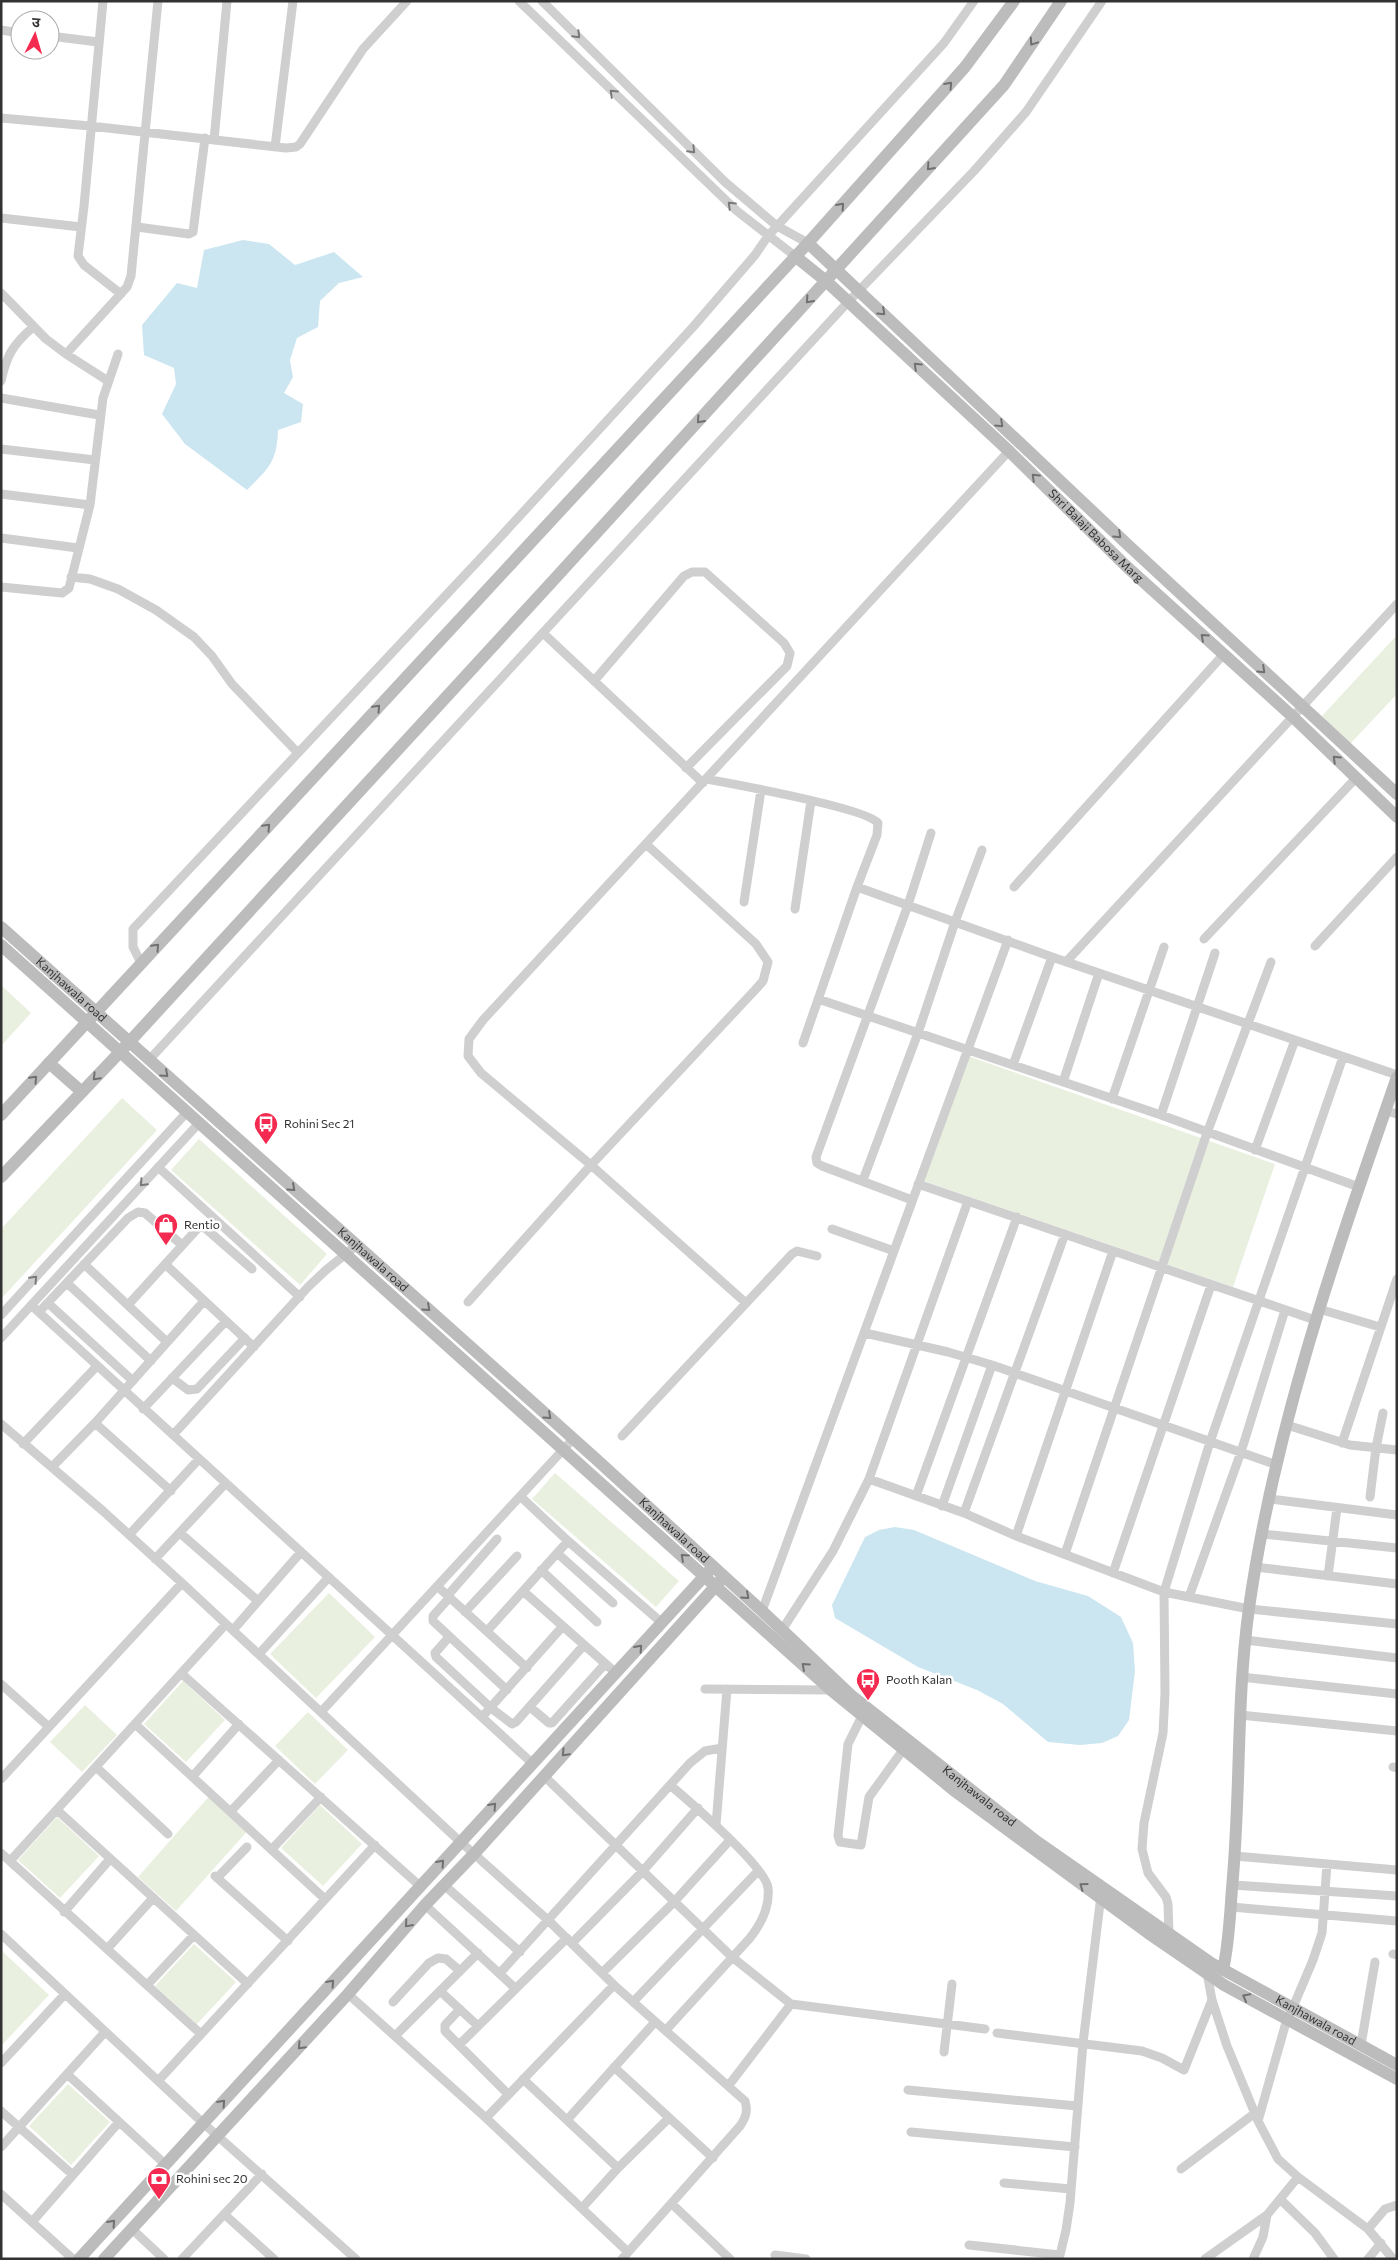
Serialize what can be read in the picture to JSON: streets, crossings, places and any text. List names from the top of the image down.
{
  "streets": {
    "street": ["Shri Balaji Babosa Marg", "Kanjhawala road"]
  },
  "places": {
    "bus stop": ["Rohini Sec 21", "Pooth Kalan"],
    "shop": ["Rentio"],
    "bank": ["Rohini sec 20"]
  },
  "north": "top"
}
